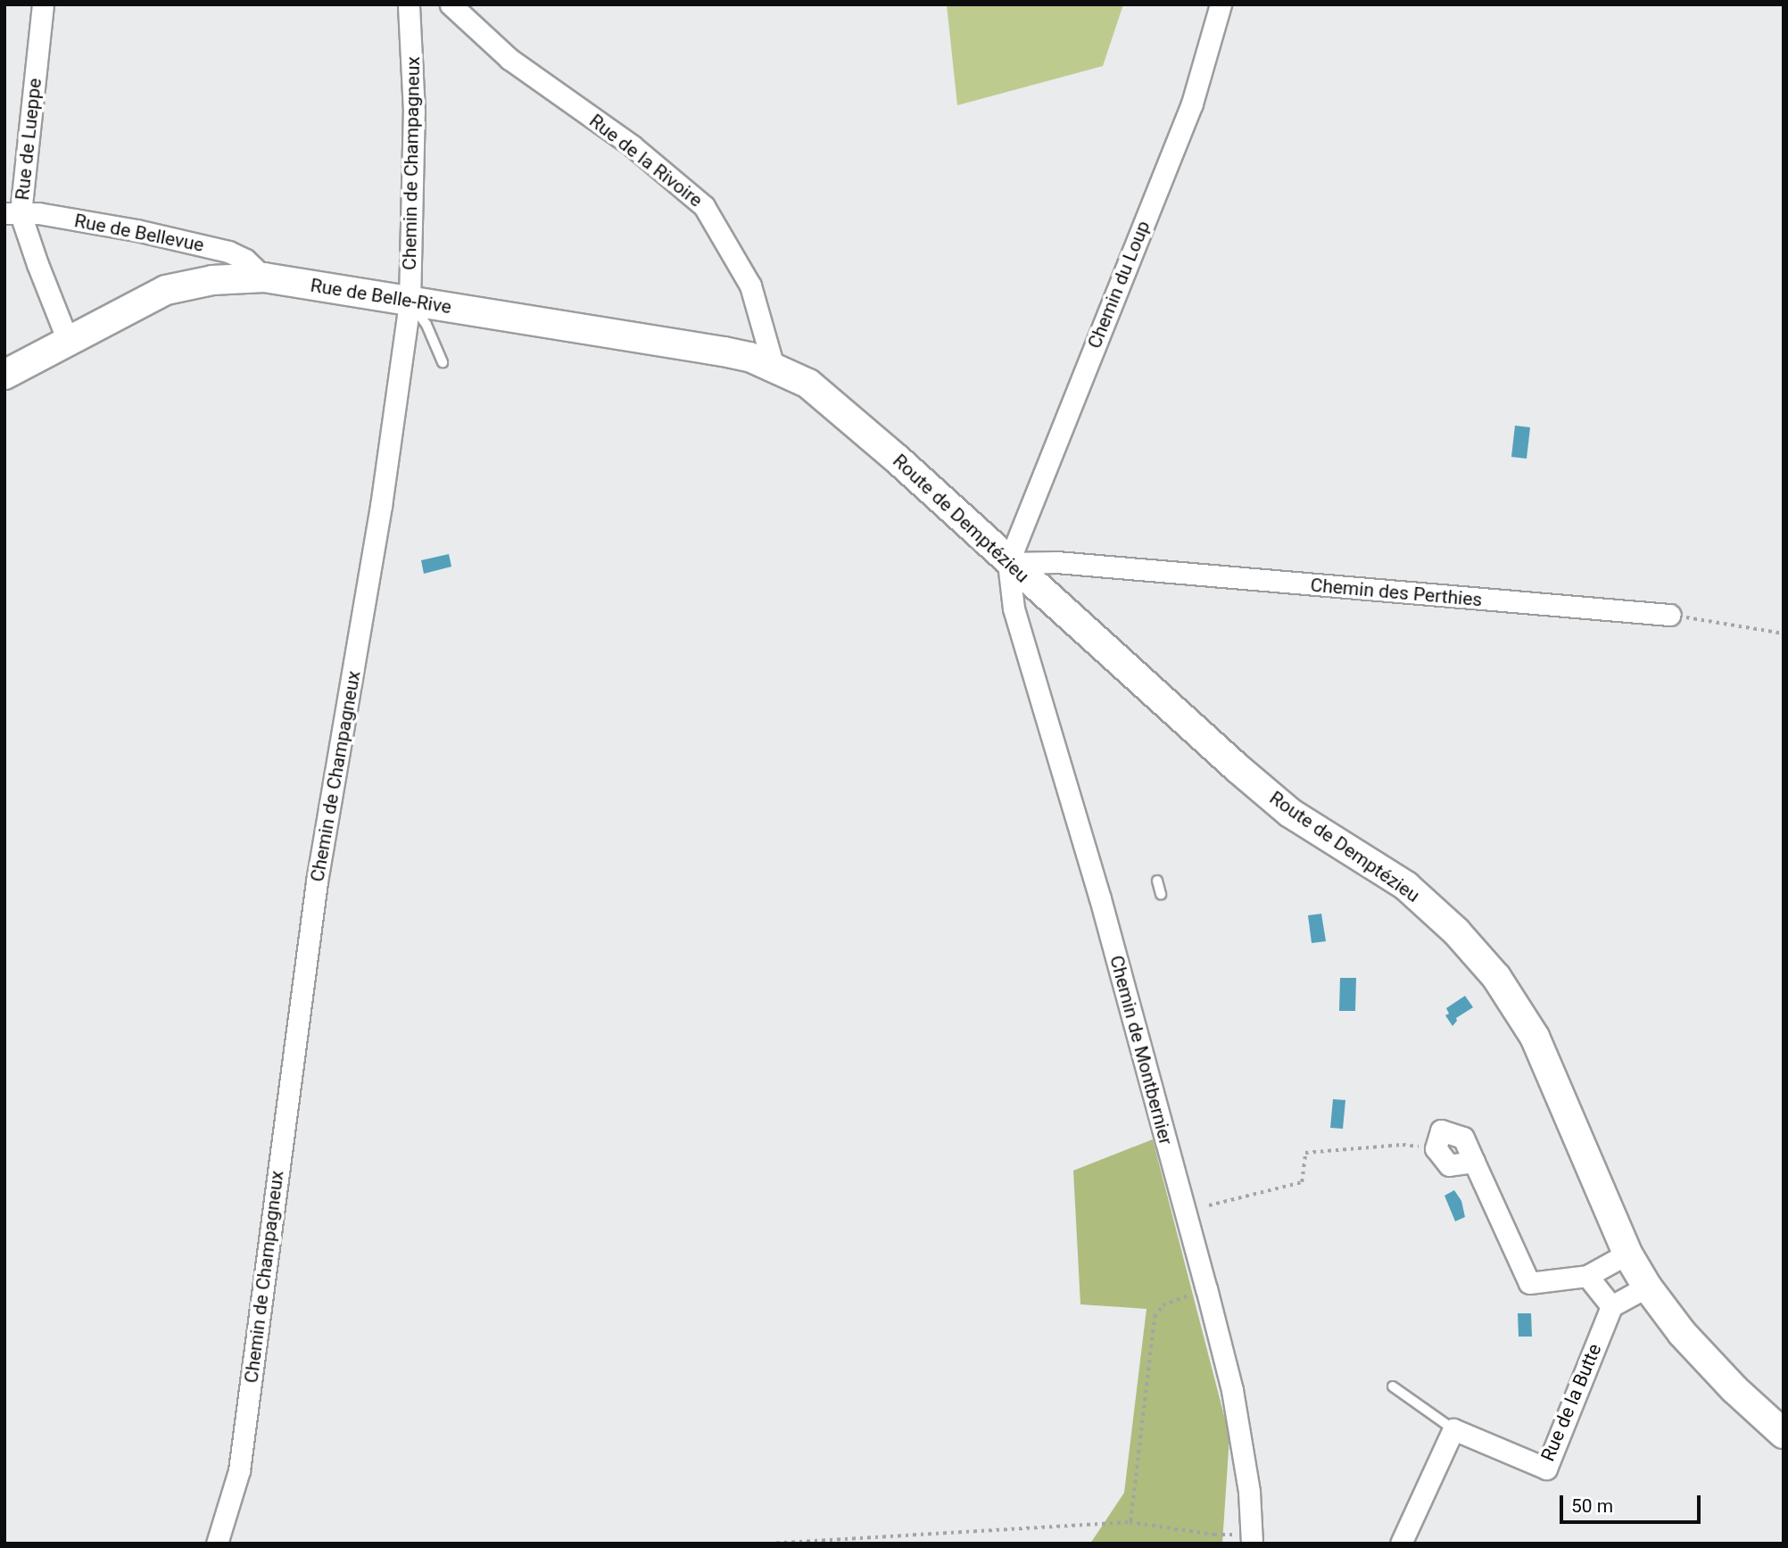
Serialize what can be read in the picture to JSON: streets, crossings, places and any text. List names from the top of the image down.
{
  "streets": {
    "street": [
      "Rue de Lueppe",
      "Rue de la Rivoire",
      "Chemin de Champagneux",
      "Rue de Bellevue",
      "Chemin du Loup",
      "Rue de Belle-Rive",
      "Route de Demptézieu",
      "Chemin des Perthies",
      "Chemin de Montbernier",
      "Rue de la Butte"
    ]
  },
  "crossings": [
    ["Rue de Lueppe", "Rue de Bellevue"],
    ["Rue de Lueppe", "Rue de Belle-Rive"],
    ["Rue de la Rivoire", "Rue de Belle-Rive"],
    ["Rue de la Rivoire", "Route de Demptézieu"],
    ["Chemin de Champagneux", "Rue de Belle-Rive"],
    ["Rue de Bellevue", "Rue de Belle-Rive"],
    ["Chemin du Loup", "Route de Demptézieu"],
    ["Chemin du Loup", "Chemin des Perthies"],
    ["Chemin du Loup", "Chemin de Montbernier"],
    ["Rue de Belle-Rive", "Route de Demptézieu"],
    ["Route de Demptézieu", "Chemin des Perthies"],
    ["Route de Demptézieu", "Chemin de Montbernier"],
    ["Chemin des Perthies", "Chemin de Montbernier"]
  ],
  "scale_bar": "50 m"
}
